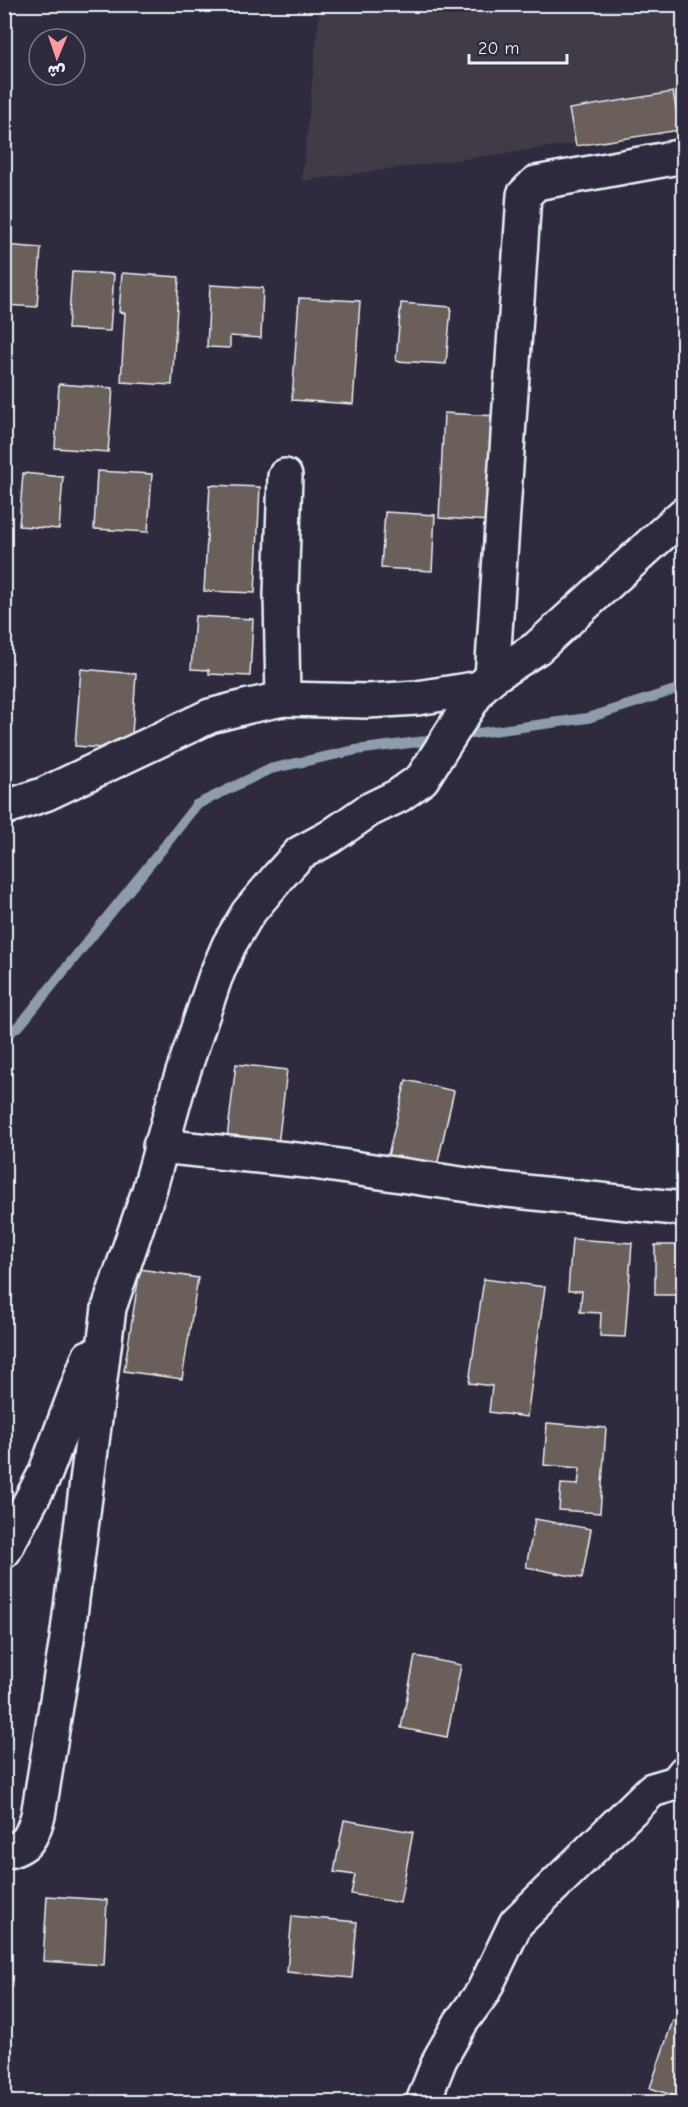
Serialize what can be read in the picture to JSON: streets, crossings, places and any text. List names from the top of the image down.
{
  "scale_bar": "20 m",
  "north": "bottom"
}
